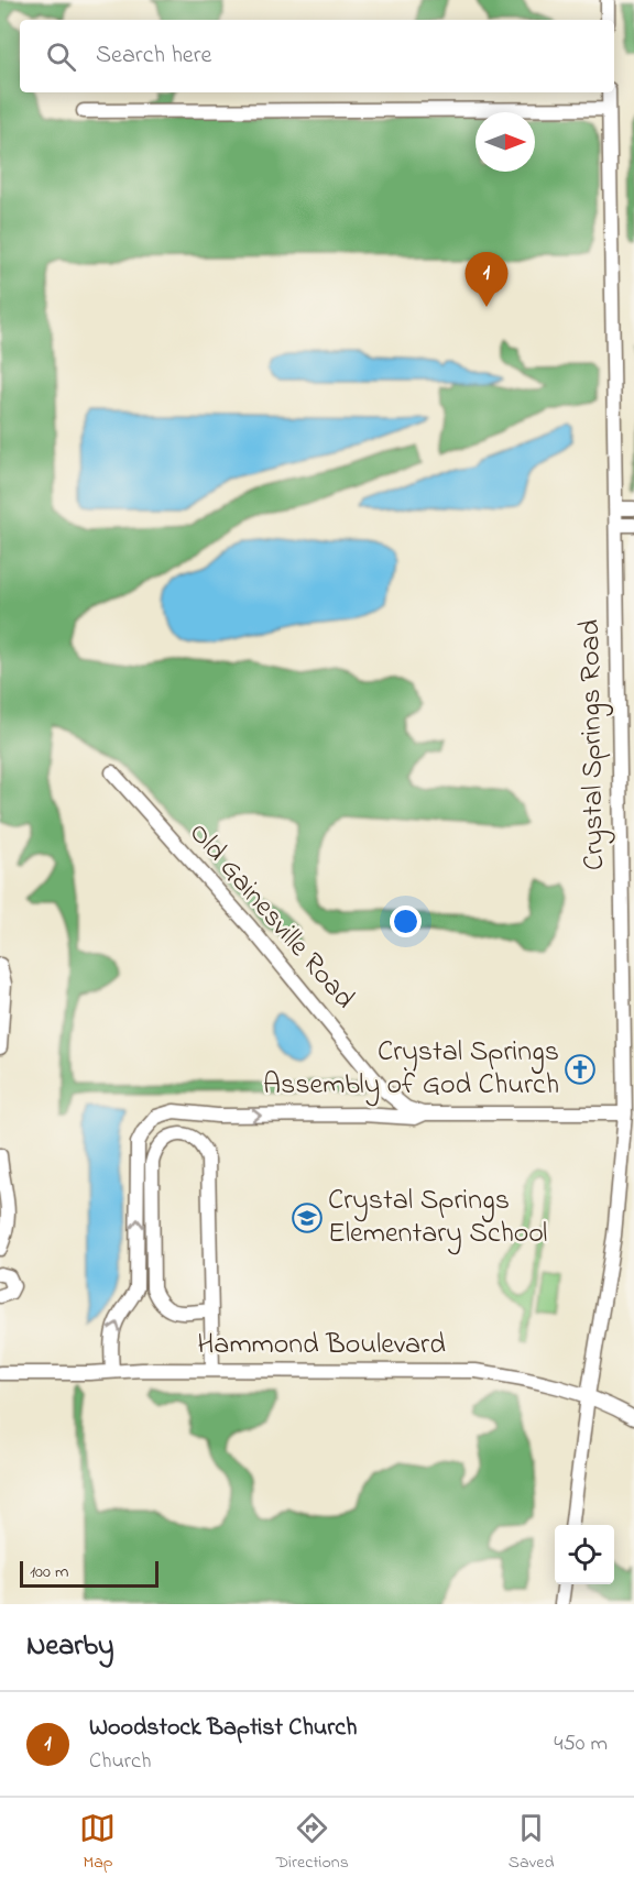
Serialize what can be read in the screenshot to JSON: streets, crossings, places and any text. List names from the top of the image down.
{
  "streets": {
    "street": ["Crystal Springs Road", "Old Gainesville Road", "Hammond Boulevard"]
  },
  "crossings": [
    ["Crystal Springs Road", "Hammond Boulevard"]
  ],
  "places": {
    "church": ["Crystal Springs Assembly of God Church"],
    "school or university": ["Crystal Springs Elementary School"]
  },
  "scale_bar": "100 m",
  "north": "right",
  "page": {
    "search": "Search here",
    "pins": "1",
    "scale": "100 m",
    "heading": "Nearby",
    "list": [
      {
        "mark": "1",
        "name": "Woodstock Baptist Church",
        "note": "Church",
        "value": "450 m"
      }
    ],
    "nav": ["Map", "Directions", "Saved"]
  }
}
